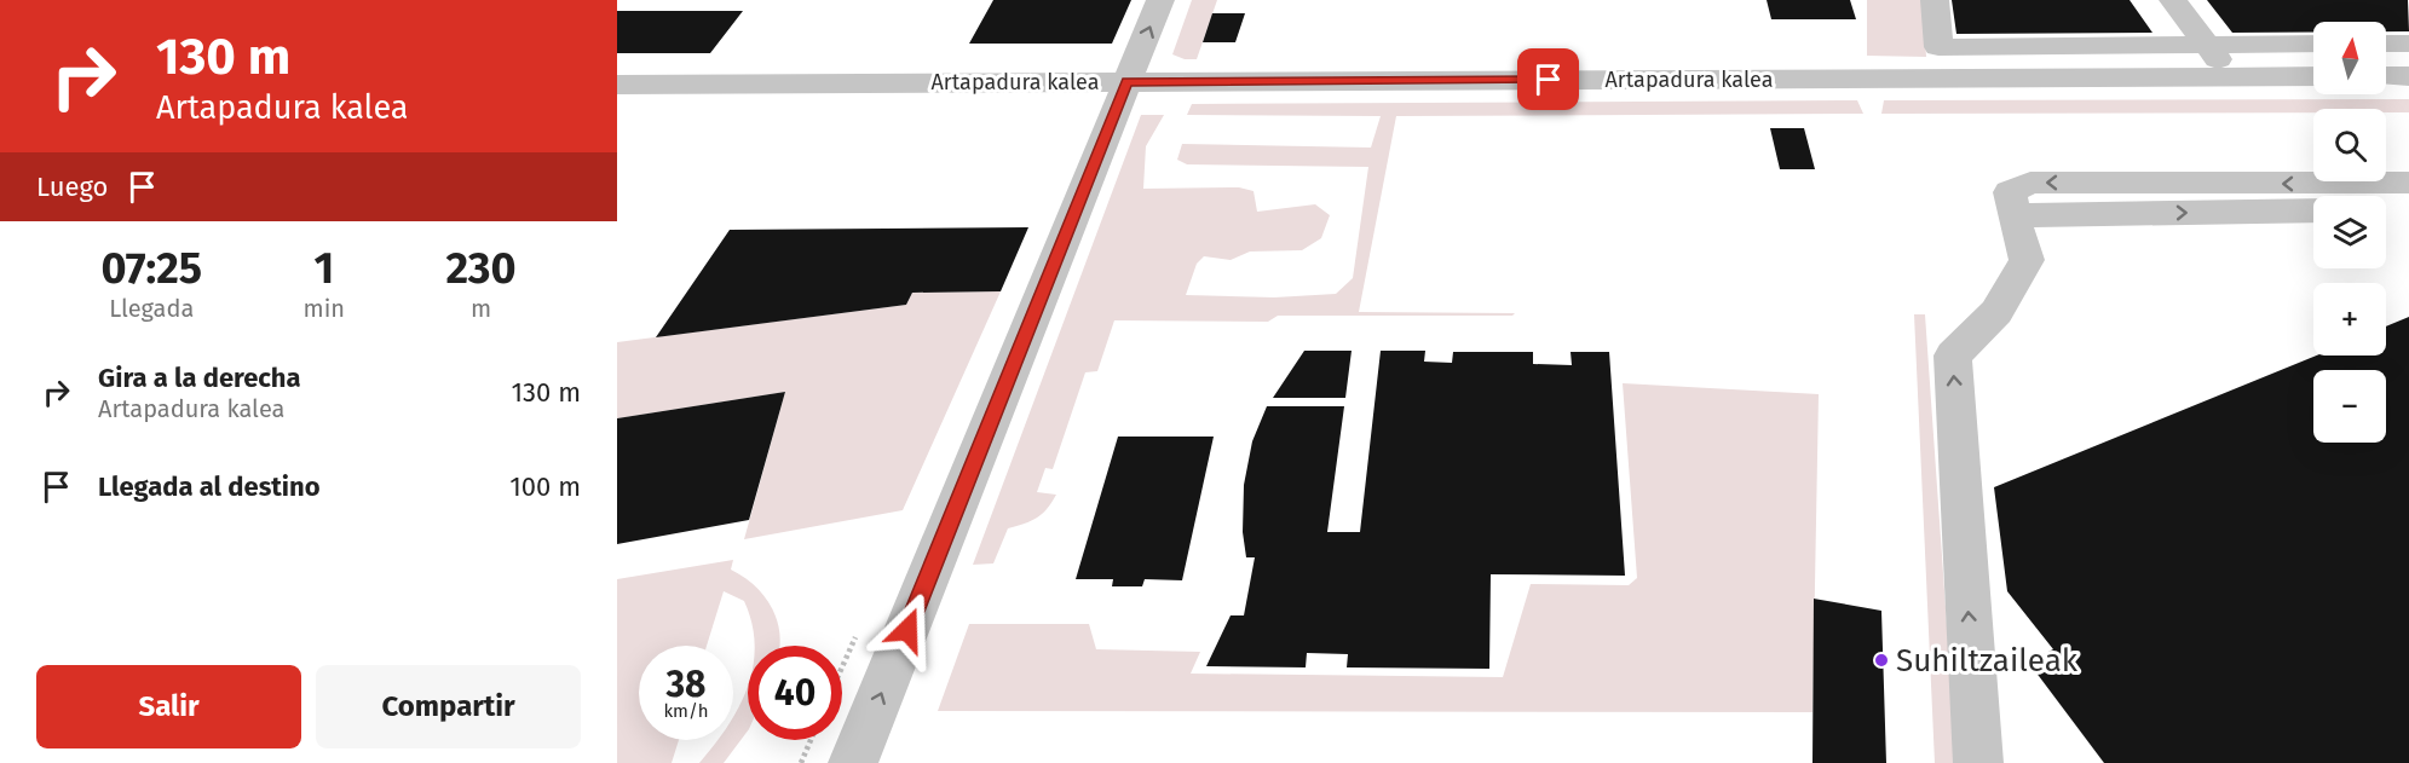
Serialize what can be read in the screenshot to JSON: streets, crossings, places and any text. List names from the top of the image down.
{
  "streets": {
    "street": ["Artapadura kalea"]
  },
  "places": ["Suhiltzaileak"],
  "north": "top",
  "page": {
    "turn": ["130 m", "Artapadura kalea"],
    "map_buttons": ["+", "−"],
    "then": "Luego",
    "eta": [
      "07:25",
      "Llegada",
      "1",
      "min",
      "230",
      "m"
    ],
    "list": [
      {
        "name": "Gira a la derecha",
        "note": "Artapadura kalea",
        "value": "130 m"
      },
      {
        "name": "Llegada al destino",
        "value": "100 m"
      }
    ],
    "speed": "38 km/h",
    "limit": "40",
    "buttons": ["Salir", "Compartir"]
  }
}
